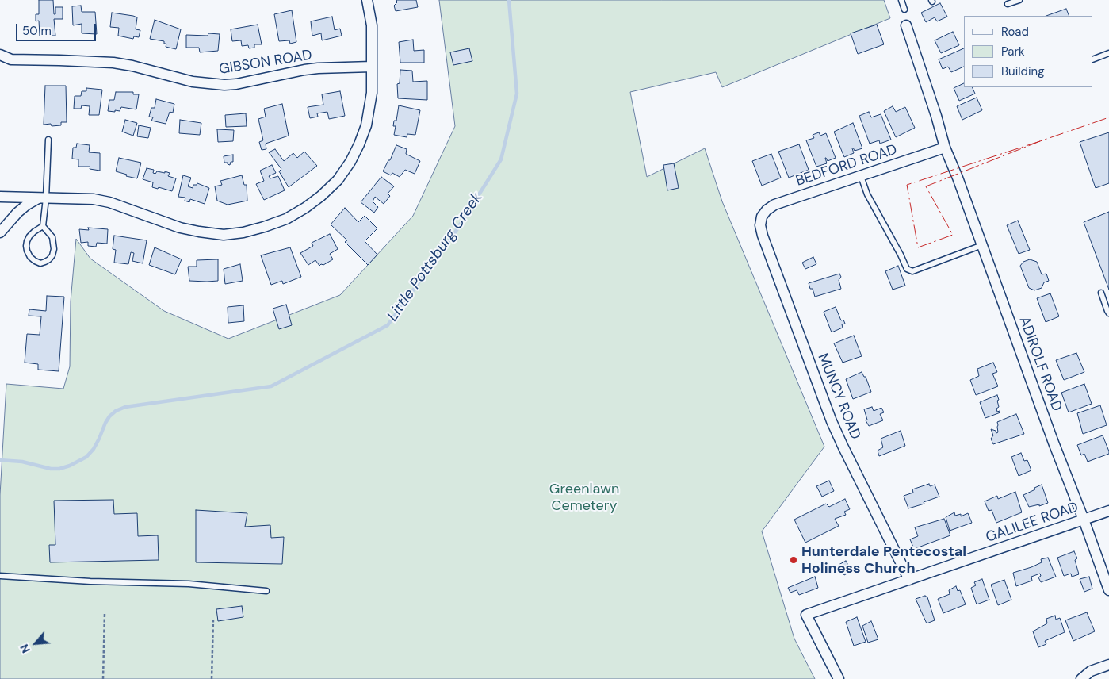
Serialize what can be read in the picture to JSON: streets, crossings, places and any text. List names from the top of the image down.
{
  "streets": {
    "street": [
      "GIBSON ROAD",
      "BEDFORD ROAD",
      "ADIROLF ROAD",
      "MUNCY ROAD",
      "GALILEE ROAD"
    ]
  },
  "crossings": [
    ["BEDFORD ROAD", "ADIROLF ROAD"],
    ["BEDFORD ROAD", "MUNCY ROAD"],
    ["ADIROLF ROAD", "GALILEE ROAD"],
    ["MUNCY ROAD", "GALILEE ROAD"]
  ],
  "water": ["Little Pottsburg Creek"],
  "parks": ["Greenlawn Cemetery"],
  "places": ["Hunterdale Pentecostal Holiness Church"],
  "legend": ["Road", "Park", "Building"],
  "scale_bar": "50 m",
  "north": "bottom left"
}
